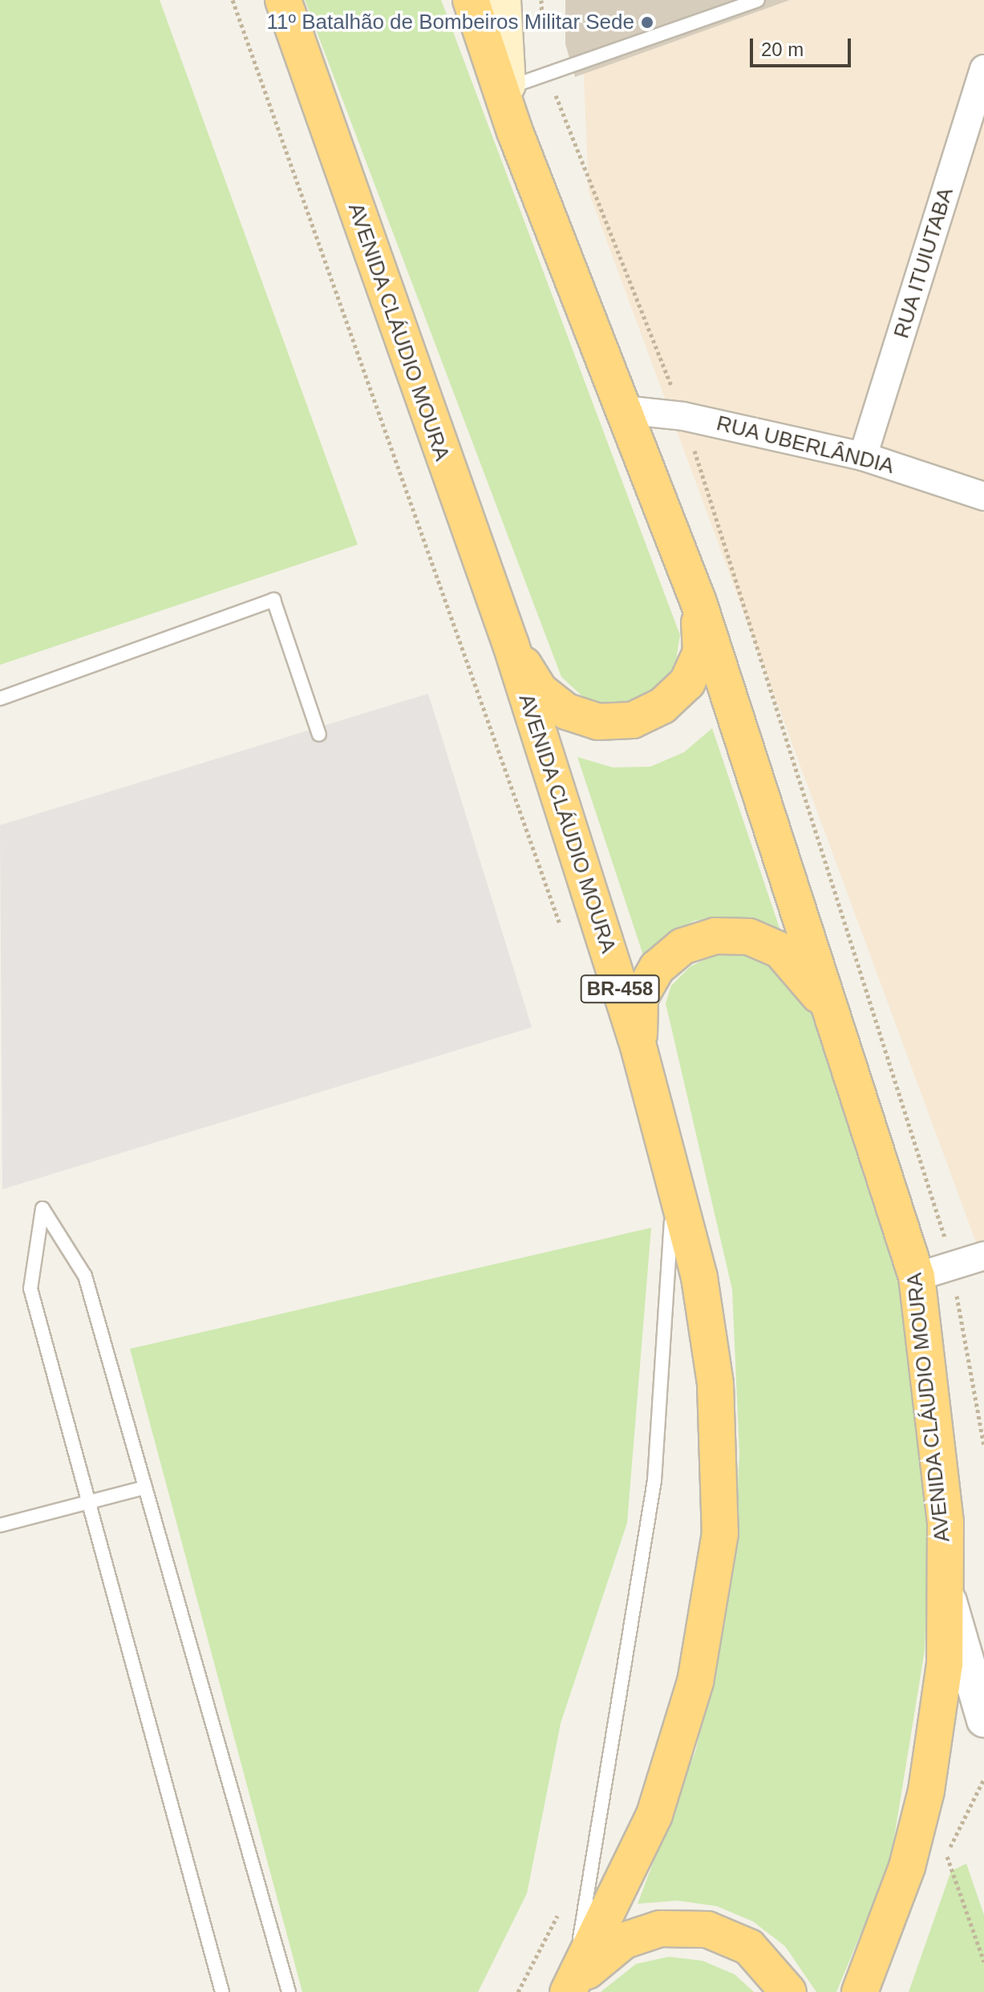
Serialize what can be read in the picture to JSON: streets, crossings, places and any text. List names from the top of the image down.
{
  "streets": {
    "highway": ["AVENIDA CLÁUDIO MOURA", "BR-458"],
    "street": ["RUA ITUIUTABA", "RUA UBERLÂNDIA"]
  },
  "crossings": [
    ["RUA ITUIUTABA", "RUA UBERLÂNDIA"],
    ["AVENIDA CLÁUDIO MOURA", "RUA UBERLÂNDIA"]
  ],
  "places": ["11º Batalhão de Bombeiros Militar Sede"],
  "scale_bar": "20 m"
}
